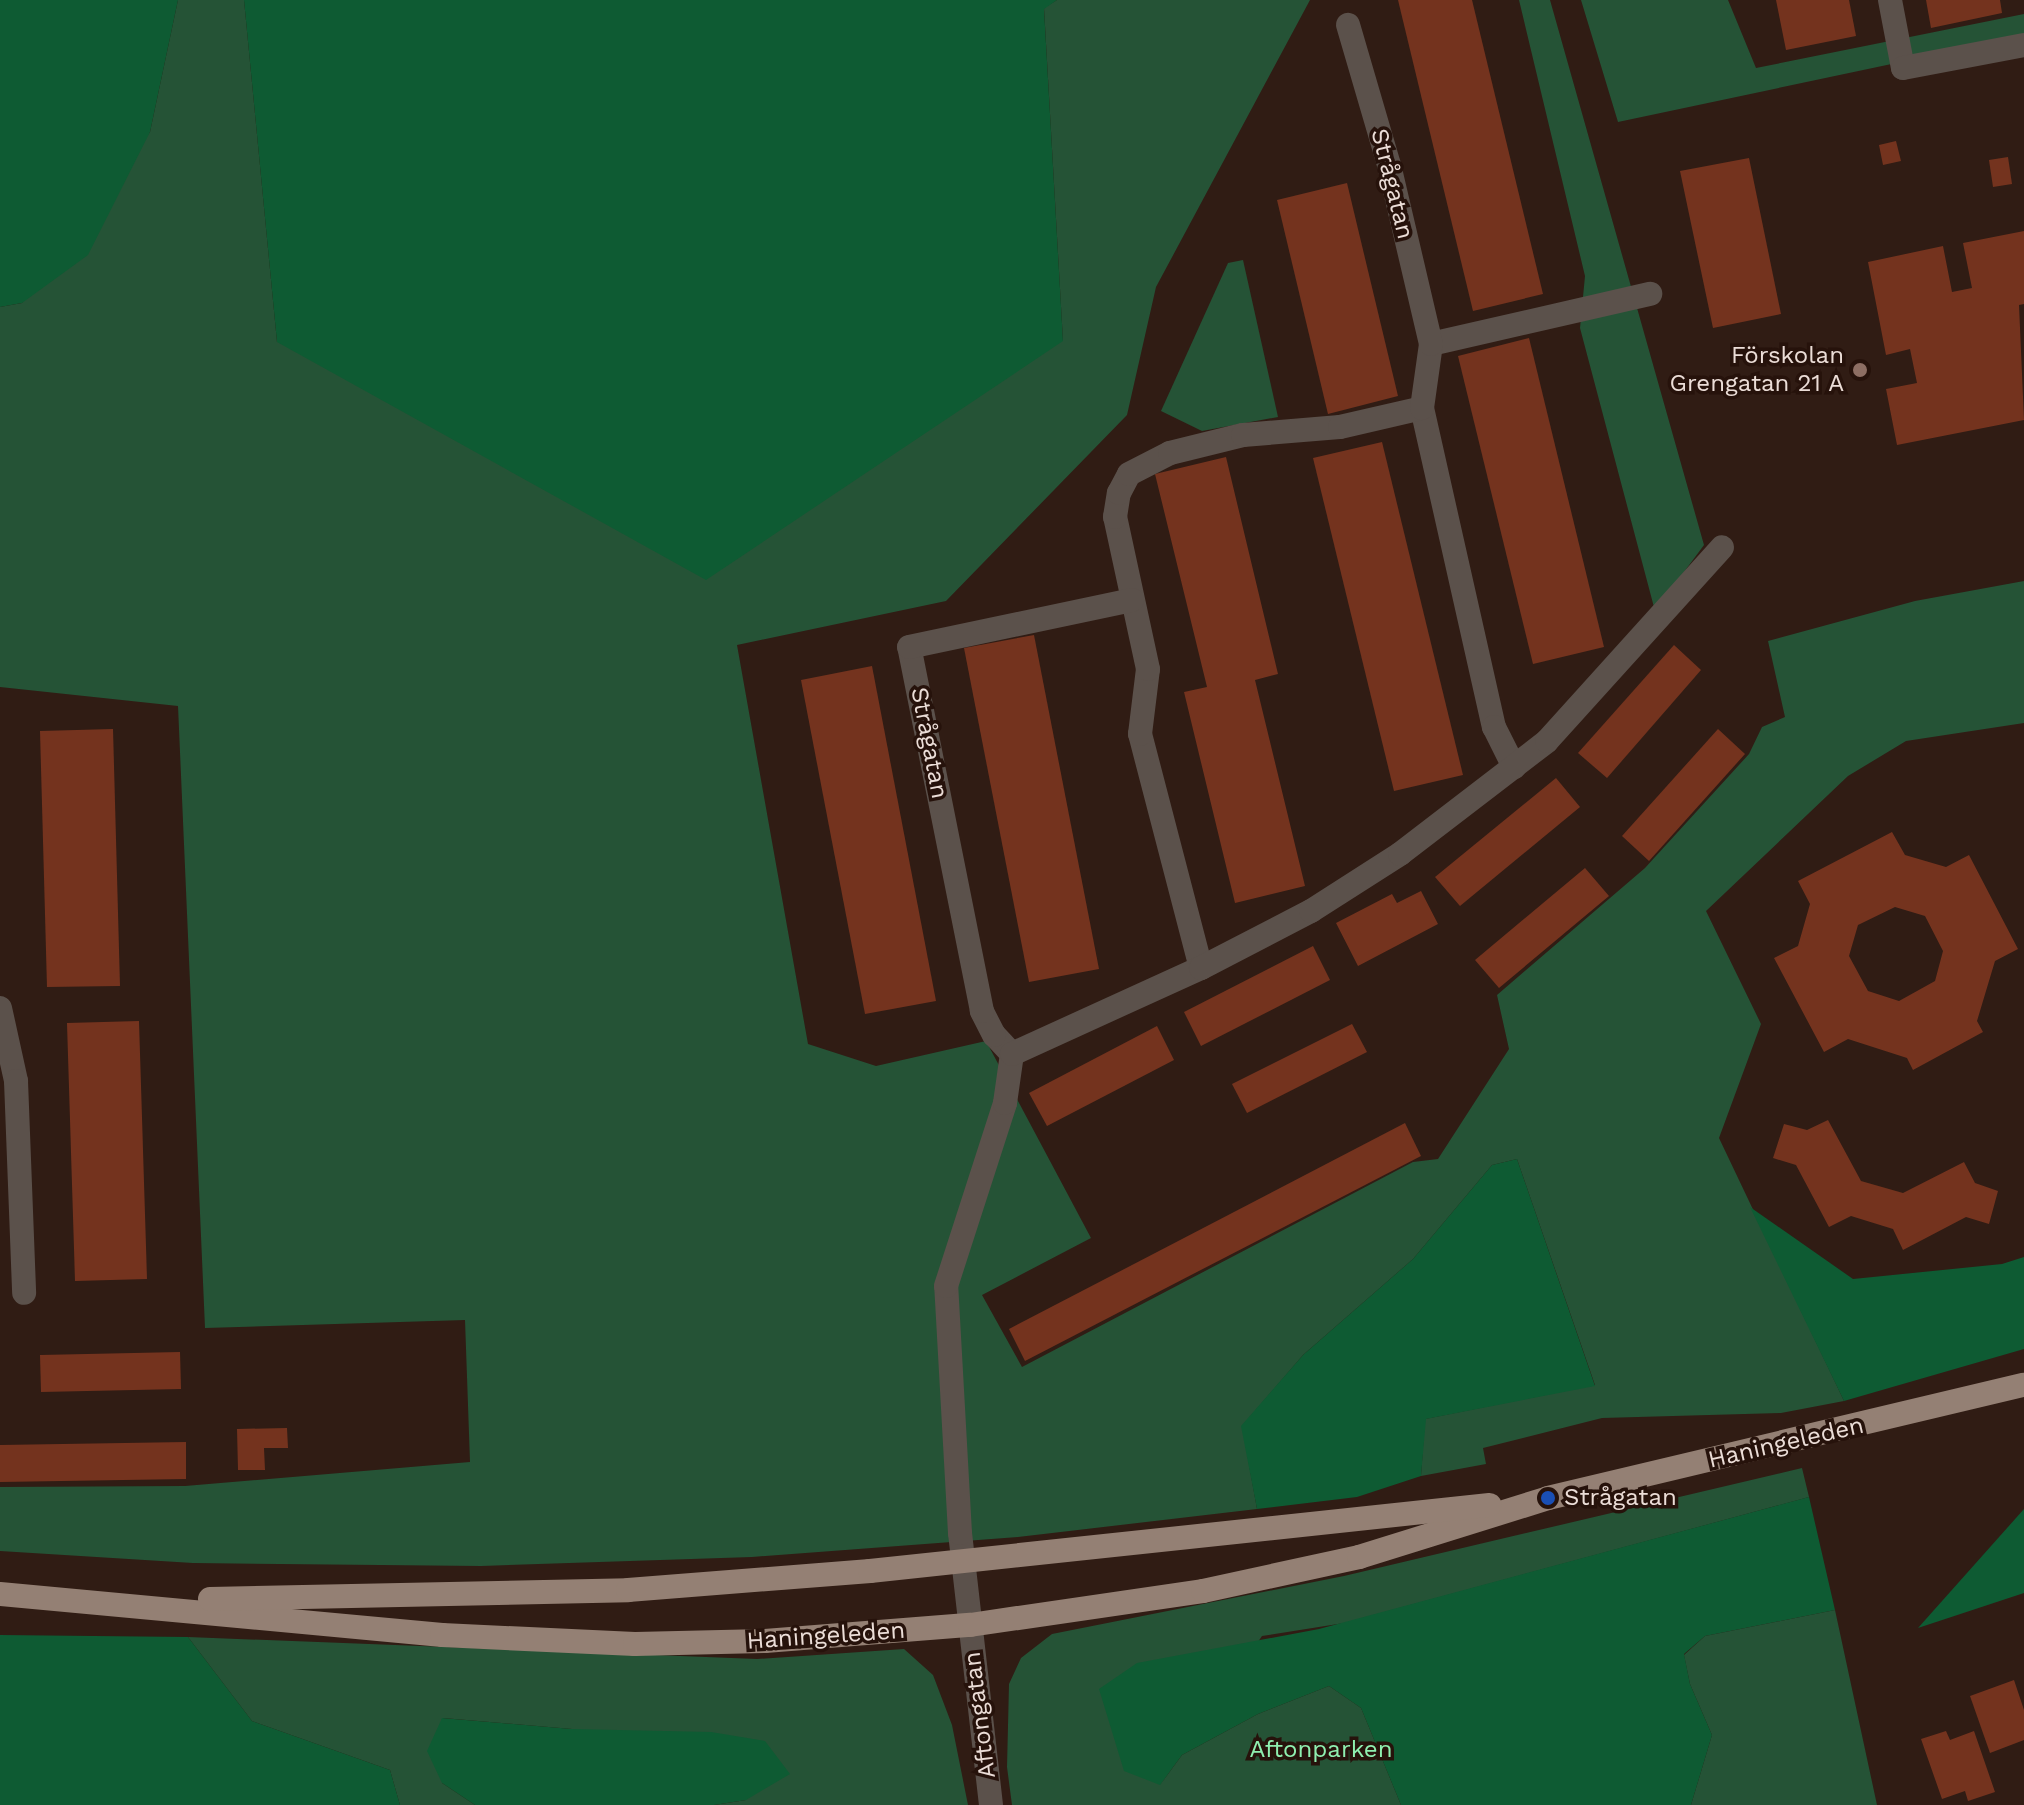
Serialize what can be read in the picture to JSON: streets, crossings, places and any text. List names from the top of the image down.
{
  "streets": {
    "main road": ["Haningeleden"],
    "street": ["Strågatan", "Aftongatan"]
  },
  "crossings": [
    ["Haningeleden", "Aftongatan"]
  ],
  "parks": ["Aftonparken"],
  "places": ["Förskolan Grengatan 21 A", "Strågatan"]
}
